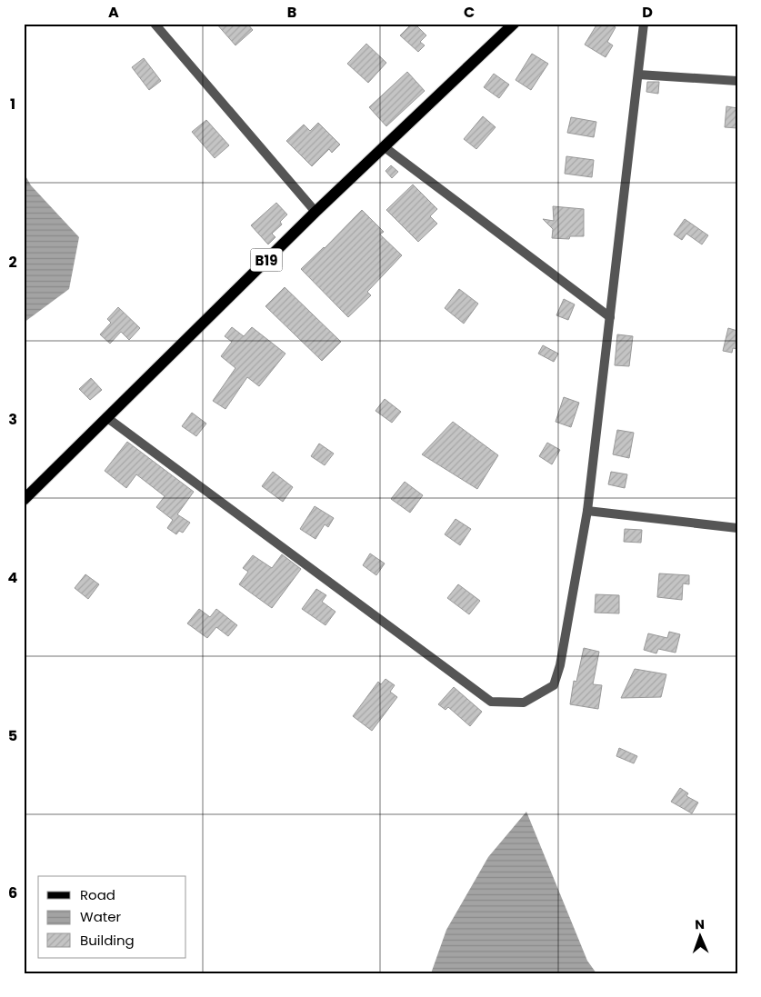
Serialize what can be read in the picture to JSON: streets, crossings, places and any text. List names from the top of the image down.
{
  "streets": {
    "main road": ["B19"]
  },
  "legend": ["Road", "Water", "Building"],
  "north": "top",
  "grid": {
    "columns": [
      "A",
      "B",
      "C",
      "D"
    ],
    "rows": [
      "1",
      "2",
      "3",
      "4",
      "5",
      "6"
    ]
  }
}
